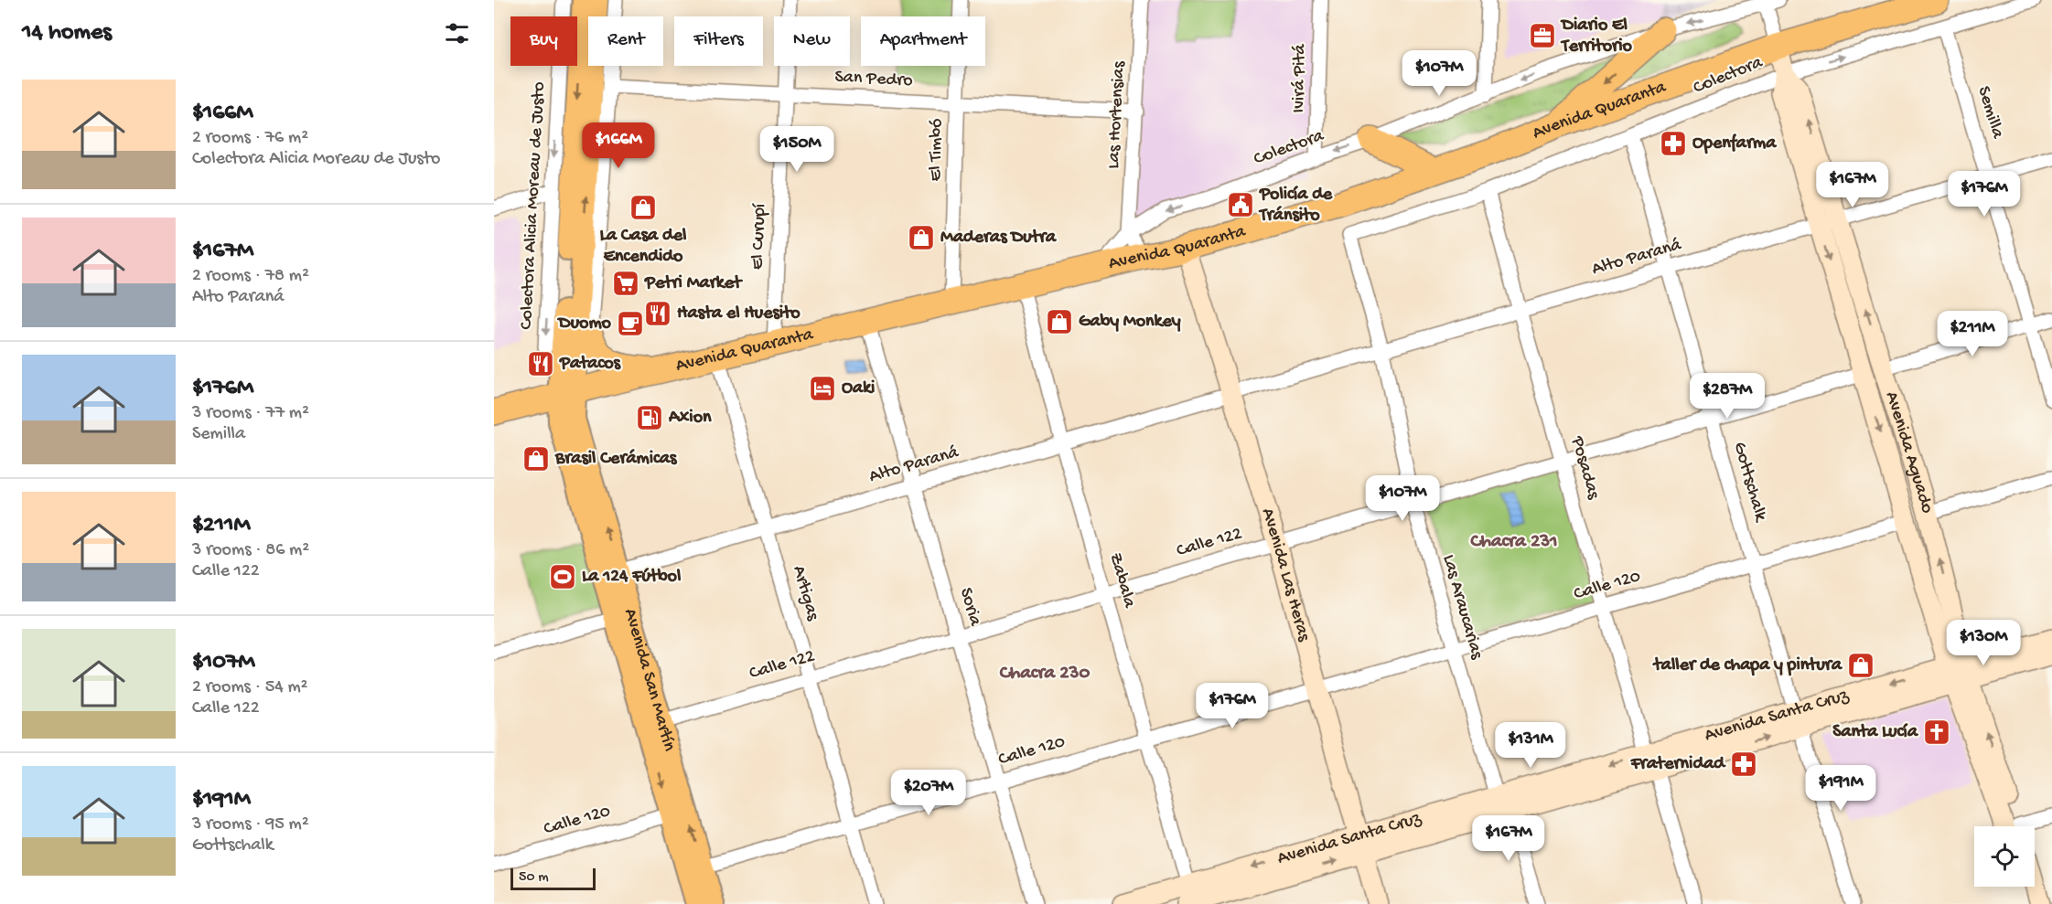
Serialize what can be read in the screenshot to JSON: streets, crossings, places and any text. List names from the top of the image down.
{
  "streets": {
    "highway": ["Avenida Quaranta"],
    "main road": [
      "Avenida Aguado",
      "Avenida Las Heras",
      "Avenida San Martín",
      "Avenida Santa Cruz"
    ],
    "street": [
      "Colectora",
      "Ivirá Pitá",
      "San Pedro",
      "Semilla",
      "Las Hortensias",
      "El Timbó",
      "Colectora Alicia Moreau de Justo",
      "El Curupí",
      "Alto Paraná",
      "Posadas",
      "Gottschalk",
      "Calle 122",
      "Zabala",
      "Calle 120",
      "Artigas",
      "Soria",
      "Las Araucarias"
    ]
  },
  "crossings": [
    ["Colectora", "Ivirá Pitá"],
    ["Colectora", "Semilla"],
    ["Colectora", "Las Hortensias"],
    ["Colectora", "Avenida Aguado"],
    ["Colectora", "Posadas"],
    ["Colectora", "Gottschalk"],
    ["Colectora", "Las Araucarias"],
    ["San Pedro", "Las Hortensias"],
    ["San Pedro", "El Timbó"],
    ["San Pedro", "El Curupí"],
    ["Avenida Quaranta", "El Timbó"],
    ["Avenida Quaranta", "El Curupí"],
    ["Avenida Quaranta", "Avenida Aguado"],
    ["Avenida Quaranta", "Avenida Las Heras"],
    ["Avenida Quaranta", "Zabala"],
    ["Avenida Quaranta", "Artigas"],
    ["Avenida Quaranta", "Soria"],
    ["Avenida Quaranta", "Avenida San Martín"],
    ["Semilla", "Alto Paraná"],
    ["Alto Paraná", "Avenida Aguado"],
    ["Alto Paraná", "Posadas"],
    ["Alto Paraná", "Gottschalk"],
    ["Alto Paraná", "Avenida Las Heras"],
    ["Alto Paraná", "Zabala"],
    ["Alto Paraná", "Artigas"],
    ["Alto Paraná", "Soria"],
    ["Alto Paraná", "Las Araucarias"],
    ["Alto Paraná", "Avenida San Martín"],
    ["Avenida Aguado", "Calle 122"],
    ["Avenida Aguado", "Calle 120"],
    ["Avenida Aguado", "Avenida Santa Cruz"],
    ["Posadas", "Calle 122"],
    ["Posadas", "Calle 120"],
    ["Posadas", "Avenida Santa Cruz"],
    ["Gottschalk", "Calle 122"],
    ["Gottschalk", "Calle 120"],
    ["Gottschalk", "Avenida Santa Cruz"],
    ["Calle 122", "Avenida Las Heras"],
    ["Calle 122", "Zabala"],
    ["Calle 122", "Artigas"],
    ["Calle 122", "Soria"],
    ["Calle 122", "Las Araucarias"],
    ["Calle 122", "Avenida San Martín"],
    ["Avenida Las Heras", "Calle 120"],
    ["Avenida Las Heras", "Avenida Santa Cruz"],
    ["Zabala", "Calle 120"],
    ["Zabala", "Avenida Santa Cruz"],
    ["Calle 120", "Artigas"],
    ["Calle 120", "Soria"],
    ["Calle 120", "Las Araucarias"],
    ["Calle 120", "Avenida San Martín"],
    ["Las Araucarias", "Avenida Santa Cruz"]
  ],
  "districts": ["Chacra 231", "Chacra 230"],
  "places": {
    "office": ["Diario El Territorio"],
    "pharmacy": ["Openfarma", "Fraternidad"],
    "public building": ["Policía de Tránsito"],
    "shop": [
      "La Casa del Encendido",
      "Maderas Dutra",
      "Gaby Monkey",
      "Brasil Cerámicas",
      "taller de chapa y pintura"
    ],
    "supermarket": ["Petri Market"],
    "restaurant": ["Hasta el Huesito", "Patacos"],
    "cafe": ["Duomo"],
    "hotel": ["Oaki"],
    "fuel station": ["Axion"],
    "sports": ["La 124 Fútbol"],
    "church": ["Santa Lucía"]
  },
  "scale_bar": "50 m",
  "page": {
    "heading": "14 homes",
    "chip": [
      "Buy",
      "Rent",
      "Filters",
      "New",
      "Apartment"
    ],
    "price": [
      "$107M",
      "$166M",
      "$150M",
      "$167M",
      "$176M",
      "$211M",
      "$287M",
      "$107M",
      "$130M",
      "$176M",
      "$131M",
      "$191M",
      "$207M",
      "$167M"
    ],
    "list": [
      {
        "name": "$166M",
        "note": "2 rooms · 76 m² · Colectora Alicia Moreau de Justo"
      },
      {
        "name": "$167M",
        "note": "2 rooms · 78 m² · Alto Paraná"
      },
      {
        "name": "$176M",
        "note": "3 rooms · 77 m² · Semilla"
      },
      {
        "name": "$211M",
        "note": "3 rooms · 86 m² · Calle 122"
      },
      {
        "name": "$107M",
        "note": "2 rooms · 54 m² · Calle 122"
      },
      {
        "name": "$191M",
        "note": "3 rooms · 95 m² · Gottschalk"
      }
    ],
    "scale": "50 m"
  }
}
